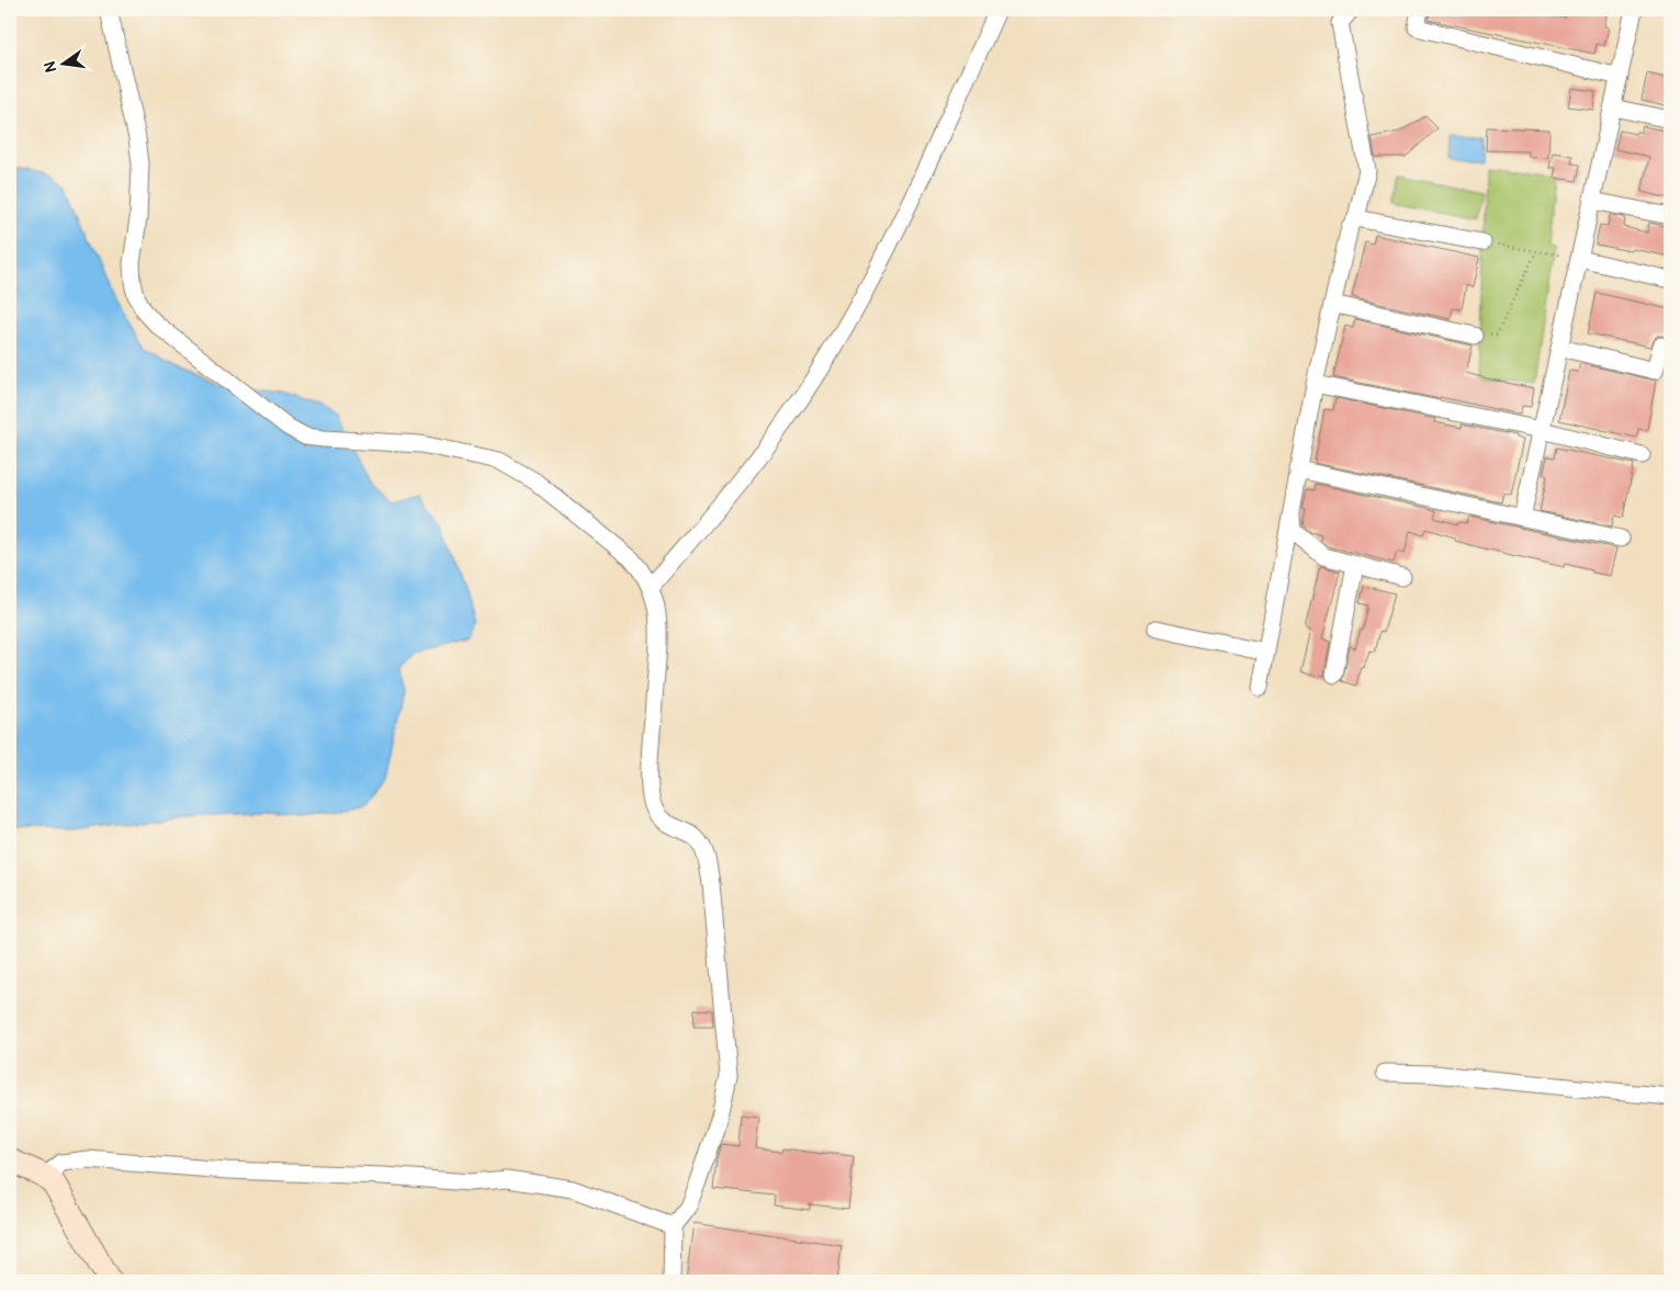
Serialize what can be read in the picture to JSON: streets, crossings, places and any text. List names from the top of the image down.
{
  "north": "left"
}
